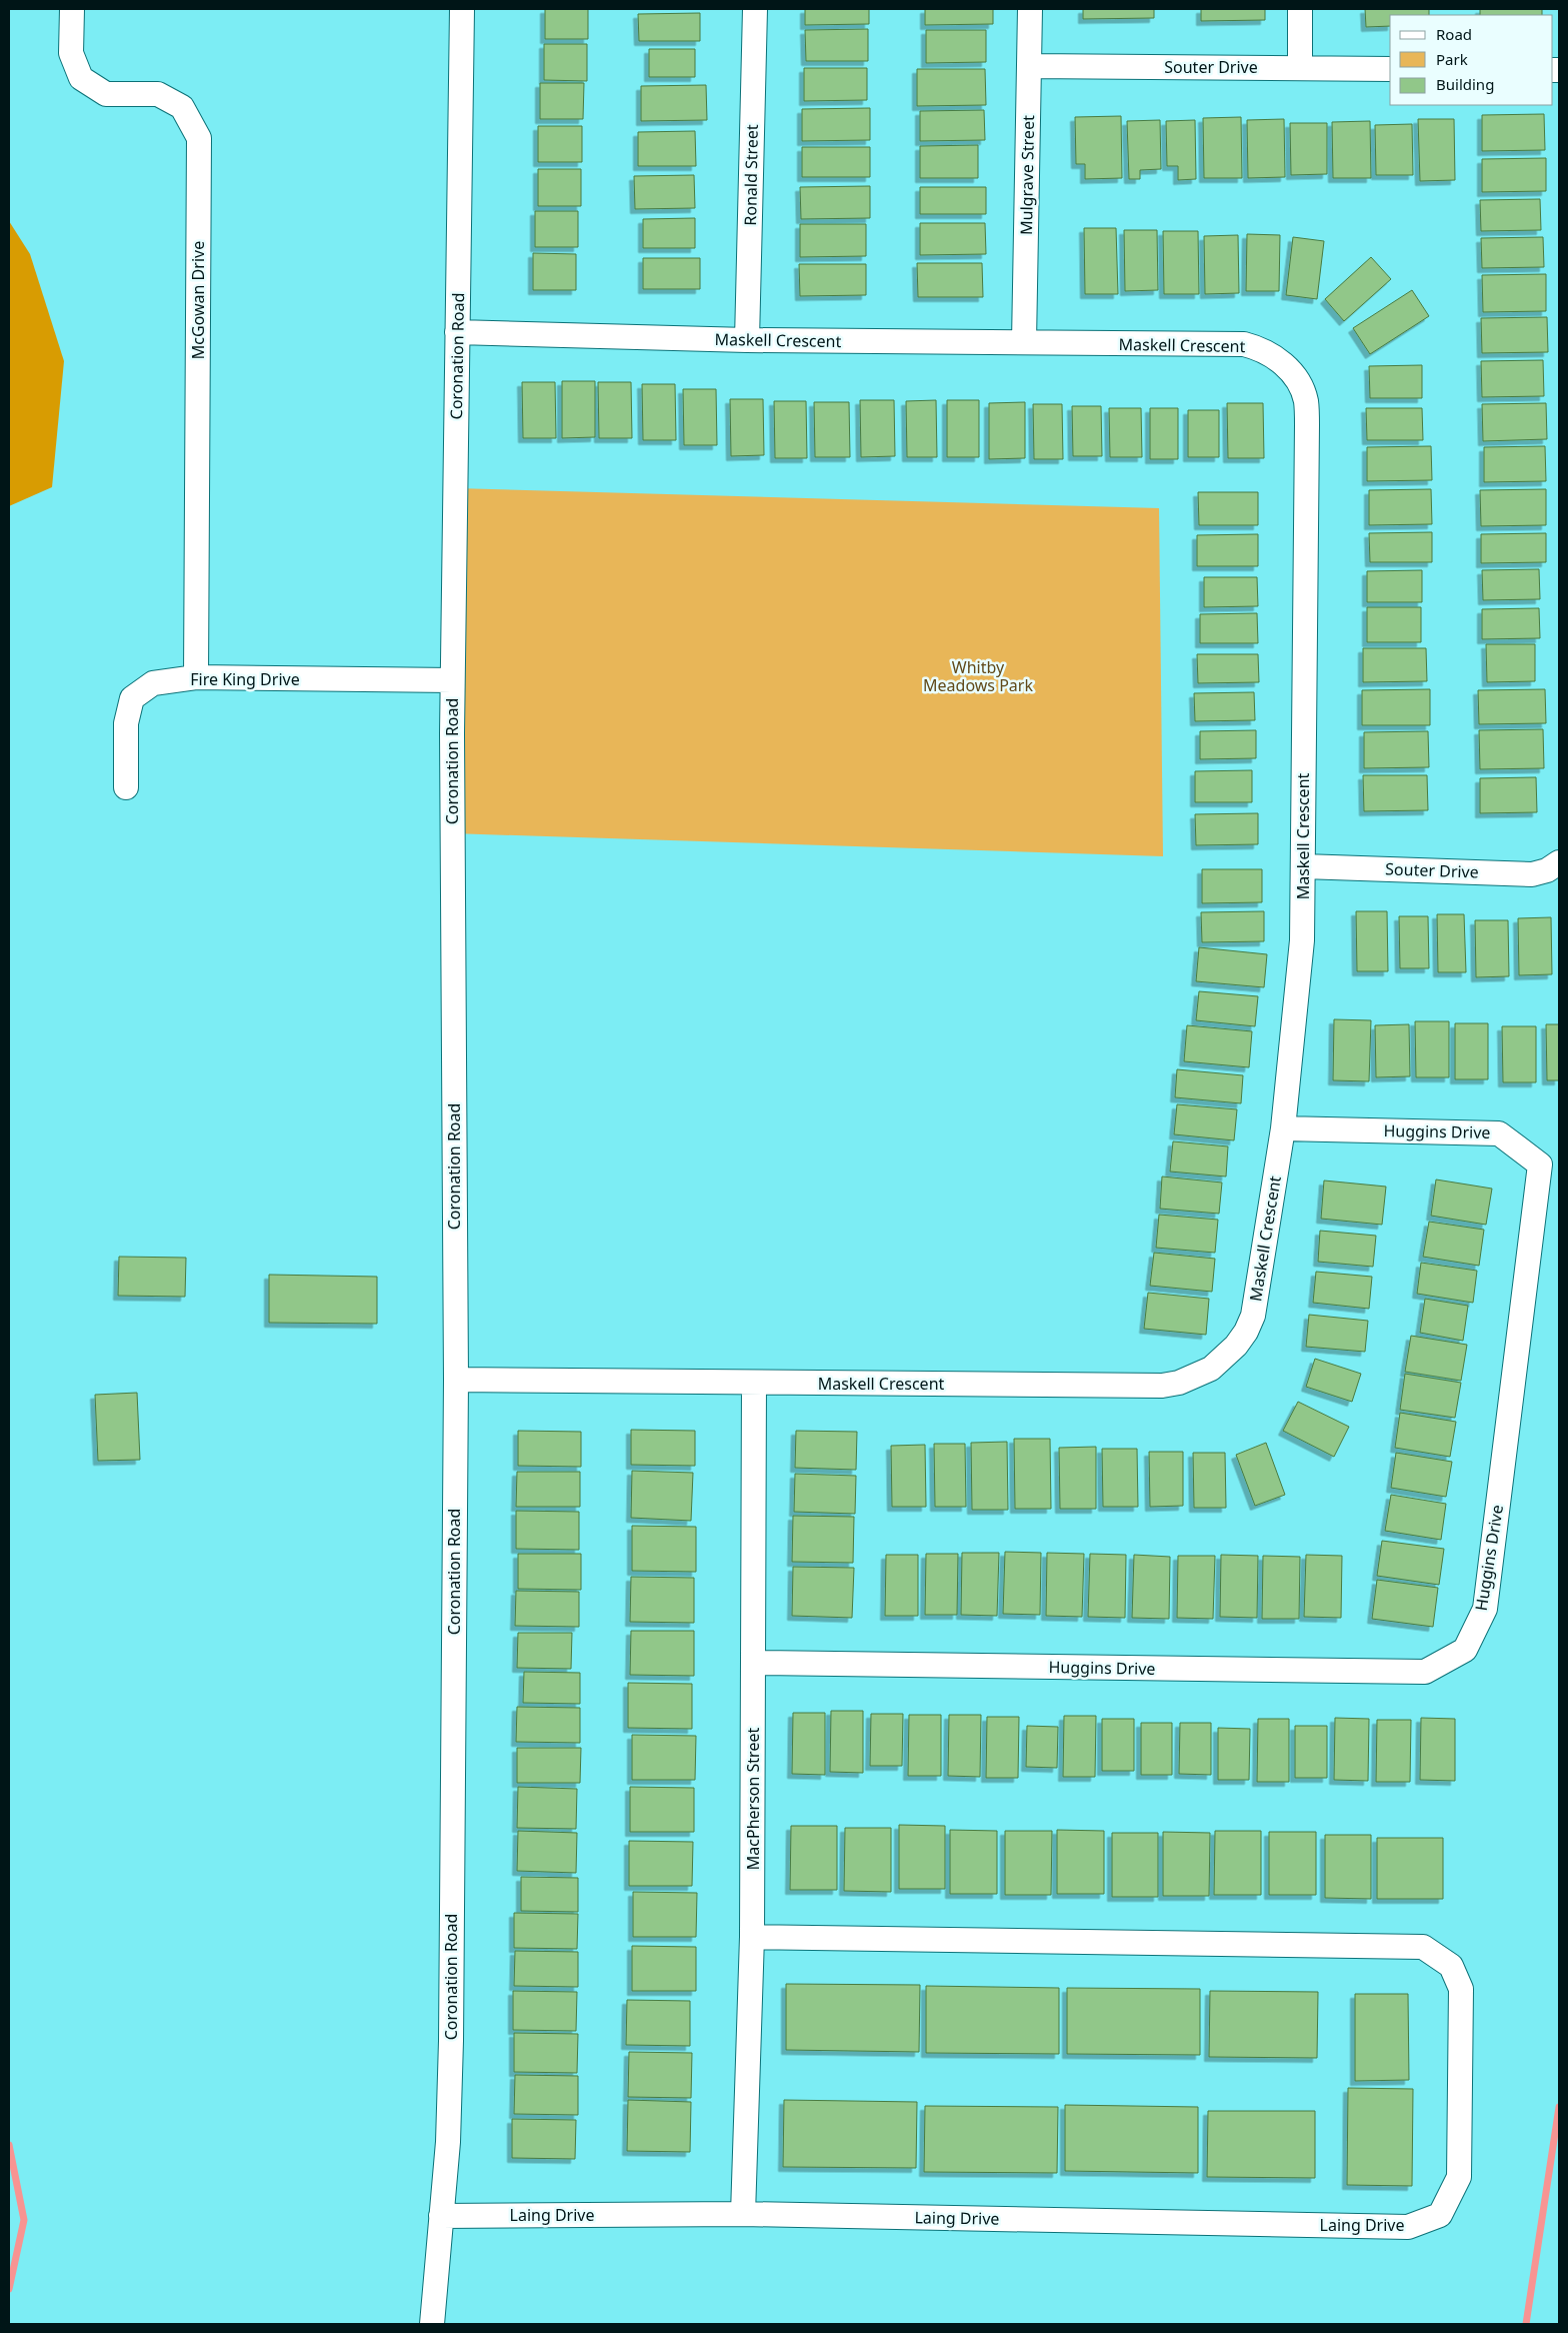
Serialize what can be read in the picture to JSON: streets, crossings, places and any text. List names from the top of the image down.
{
  "streets": {
    "street": [
      "Souter Drive",
      "Ronald Street",
      "Mulgrave Street",
      "McGowan Drive",
      "Maskell Crescent",
      "Coronation Road",
      "Fire King Drive",
      "Huggins Drive",
      "MacPherson Street",
      "Laing Drive"
    ]
  },
  "crossings": [
    ["Souter Drive", "Mulgrave Street"],
    ["Souter Drive", "Maskell Crescent"],
    ["Ronald Street", "Maskell Crescent"],
    ["Mulgrave Street", "Maskell Crescent"],
    ["McGowan Drive", "Fire King Drive"],
    ["Maskell Crescent", "Coronation Road"],
    ["Maskell Crescent", "Huggins Drive"],
    ["Maskell Crescent", "MacPherson Street"],
    ["Coronation Road", "Fire King Drive"],
    ["Coronation Road", "Laing Drive"],
    ["Huggins Drive", "MacPherson Street"],
    ["MacPherson Street", "Laing Drive"]
  ],
  "parks": ["Whitby Meadows Park"],
  "legend": ["Road", "Park", "Building"]
}
